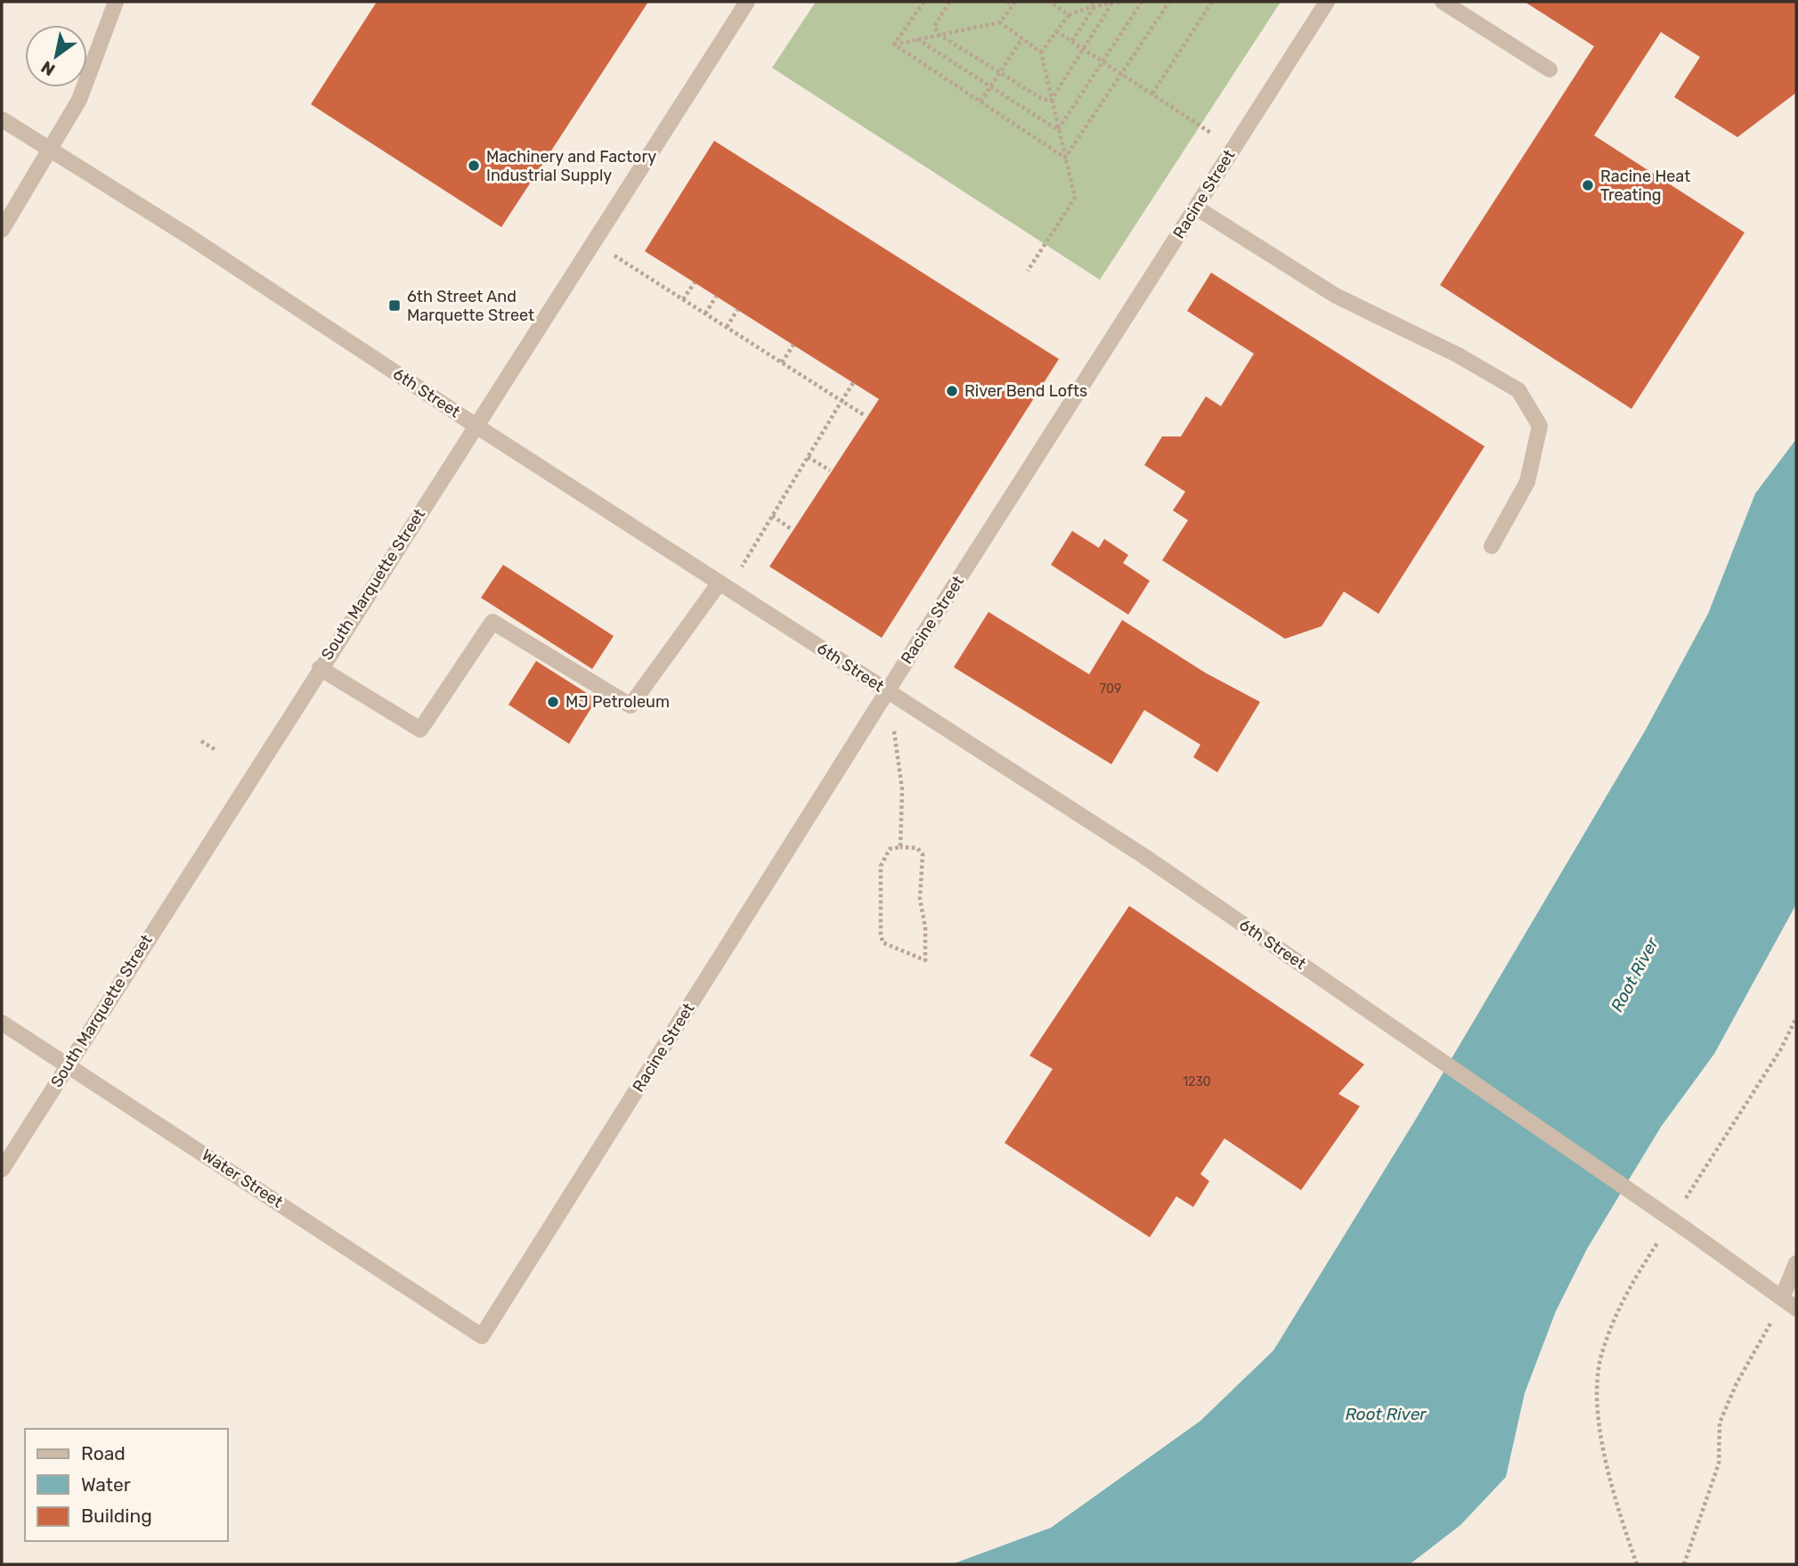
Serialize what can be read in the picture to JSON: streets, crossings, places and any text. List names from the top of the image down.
{
  "streets": {
    "street": [
      "Racine Street",
      "6th Street",
      "South Marquette Street",
      "Water Street"
    ]
  },
  "crossings": [
    ["Racine Street", "6th Street"],
    ["Racine Street", "Water Street"],
    ["6th Street", "South Marquette Street"],
    ["South Marquette Street", "Water Street"]
  ],
  "water": ["Root River"],
  "places": {
    "other": [
      "Machinery and Factory Industrial Supply",
      "Racine Heat Treating",
      "River Bend Lofts",
      "MJ Petroleum"
    ],
    "transit": ["6th Street And Marquette Street"]
  },
  "house_numbers": ["709", "1230"],
  "legend": ["Road", "Water", "Building"],
  "north": "bottom left"
}
